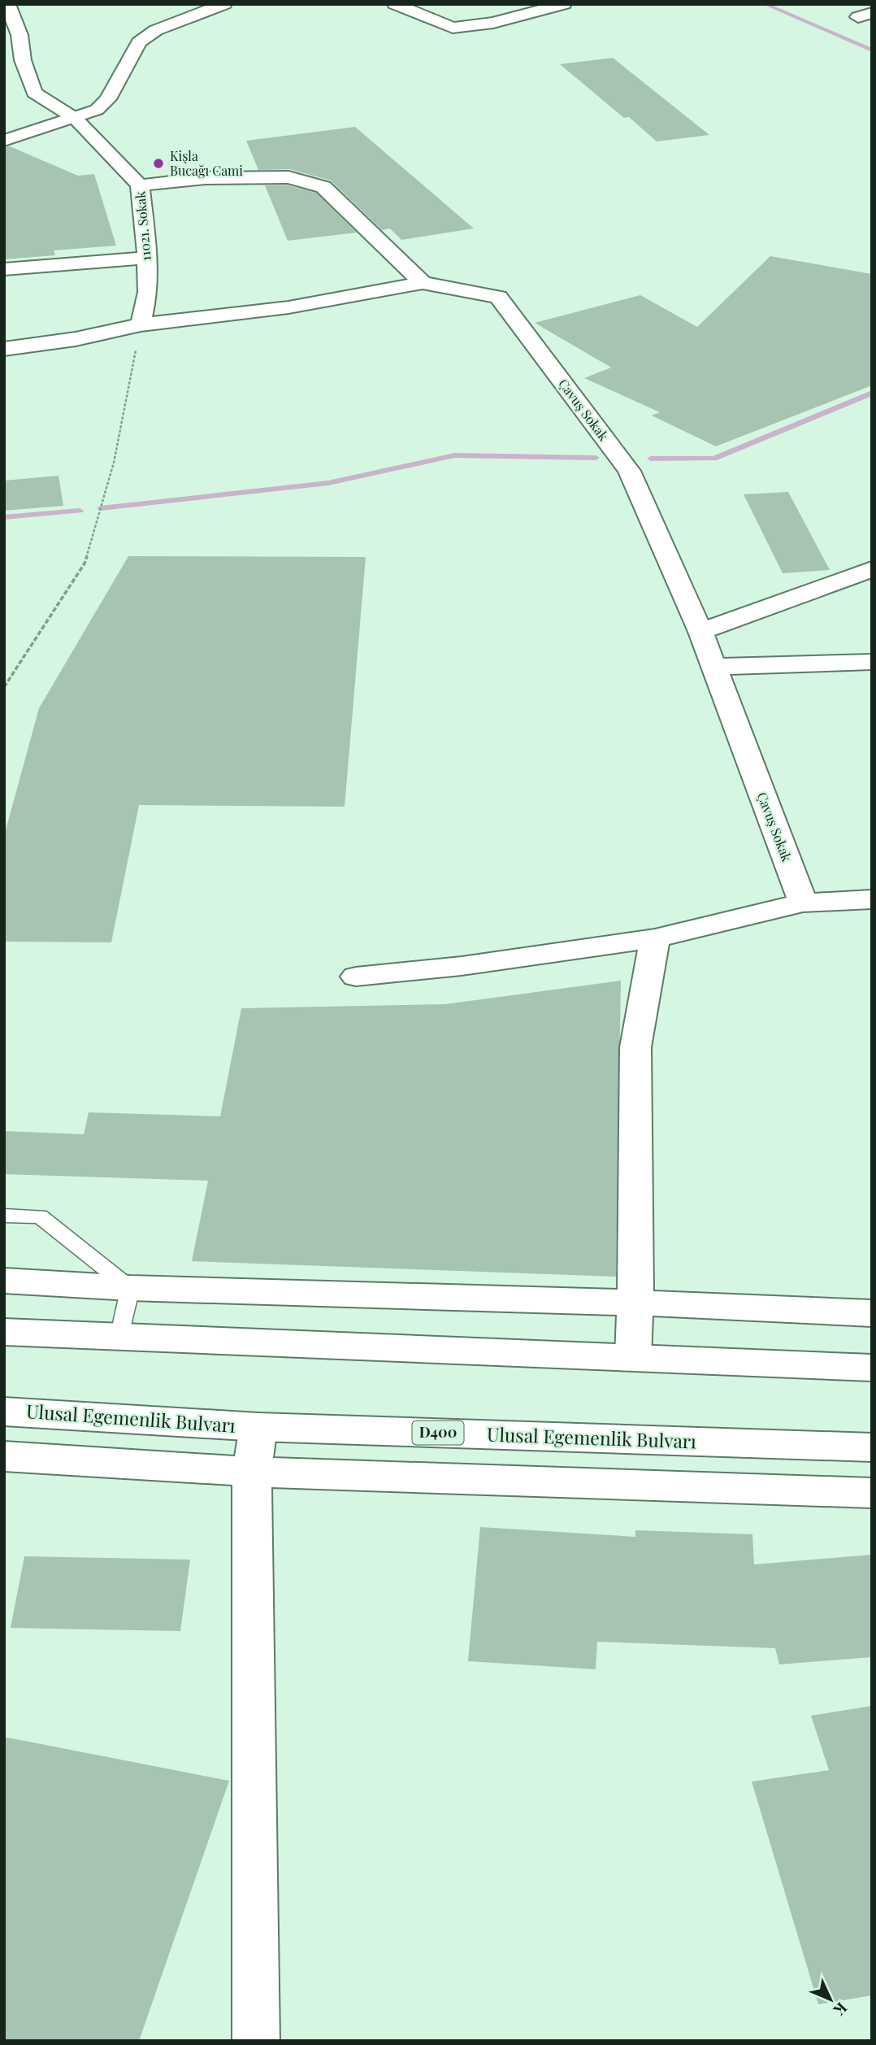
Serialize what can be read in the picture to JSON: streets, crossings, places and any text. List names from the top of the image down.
{
  "streets": {
    "main road": [
      "11021. Sokak",
      "Çavuş Sokak",
      "Ulusal Egemenlik Bulvarı",
      "D400"
    ]
  },
  "places": ["Kişla Bucağı Cami"],
  "north": "bottom right"
}
